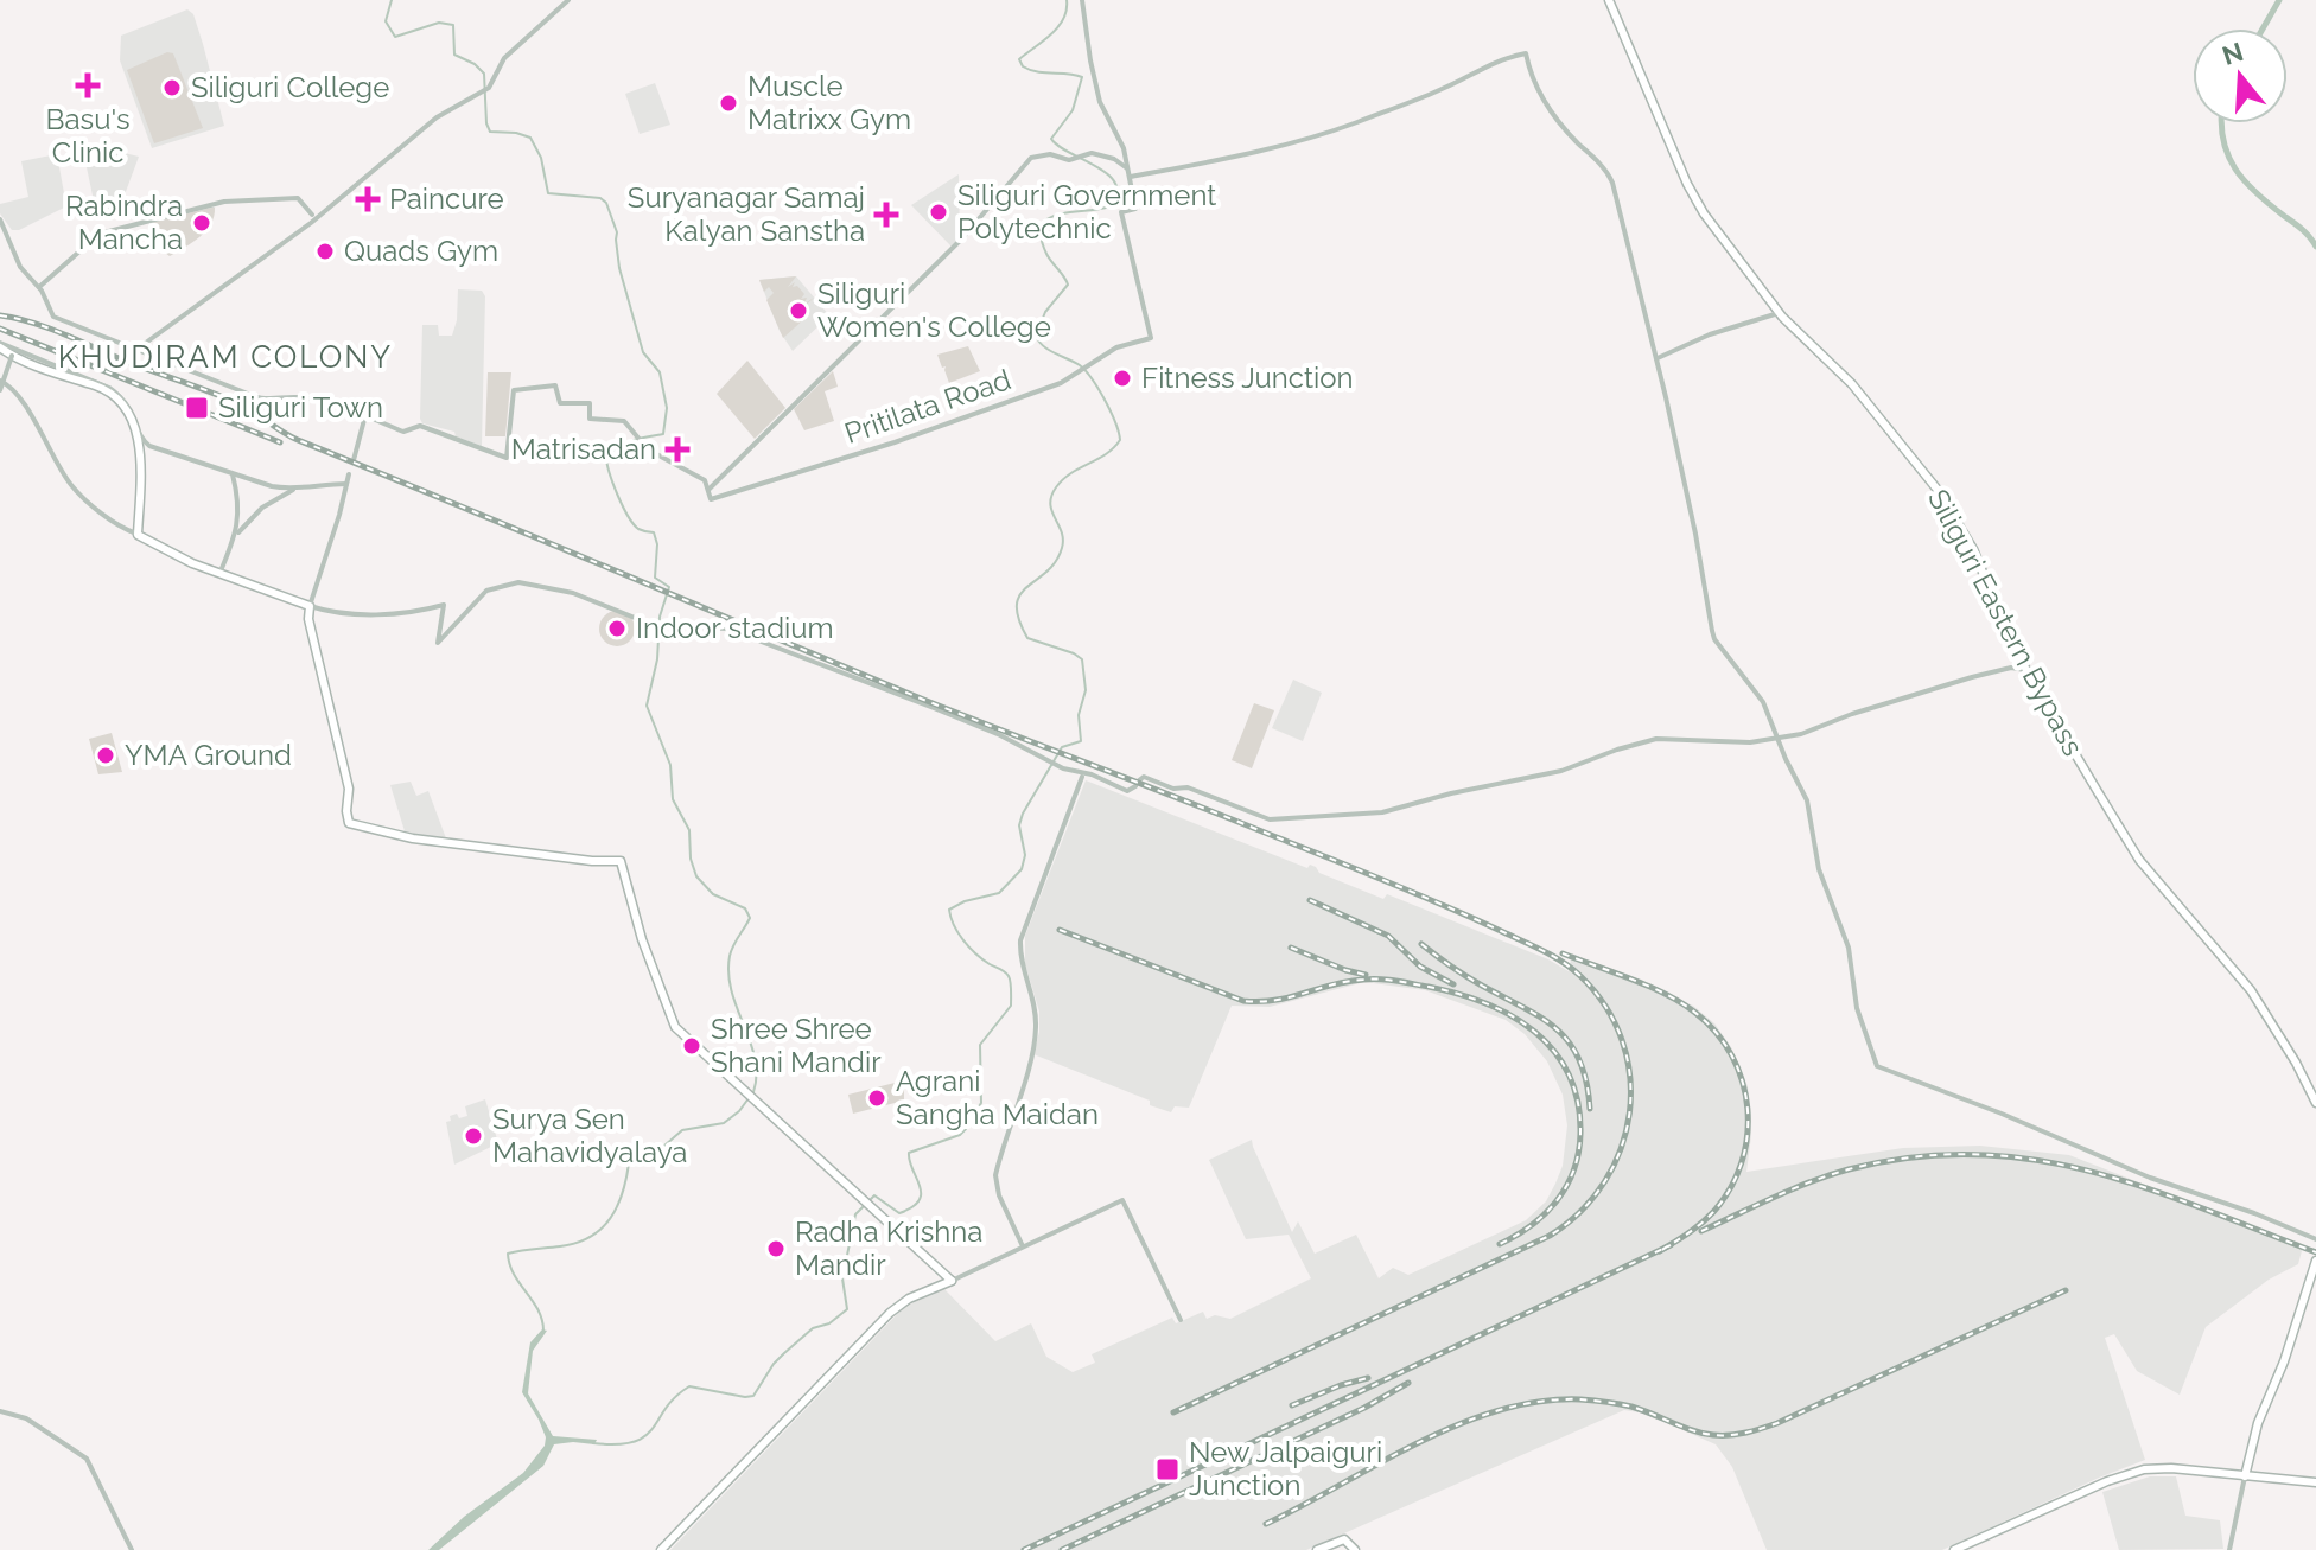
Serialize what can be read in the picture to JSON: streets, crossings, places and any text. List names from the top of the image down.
{
  "streets": {
    "main road": ["Siliguri Eastern Bypass"],
    "street": ["Pritilata Road"]
  },
  "districts": ["KHUDIRAM COLONY"],
  "places": {
    "health": [
      "Basu's Clinic",
      "Paincure",
      "Suryanagar Samaj Kalyan Sanstha",
      "Matrisadan"
    ],
    "other": [
      "Siliguri College",
      "Muscle Matrixx Gym",
      "Siliguri Government Polytechnic",
      "Rabindra Mancha",
      "Quads Gym",
      "Siliguri Women's College",
      "Fitness Junction",
      "Indoor stadium",
      "YMA Ground",
      "Shree Shree Shani Mandir",
      "Agrani Sangha Maidan",
      "Surya Sen Mahavidyalaya",
      "Radha Krishna Mandir"
    ],
    "transit": ["Siliguri Town", "New Jalpaiguri Junction"]
  },
  "north": "top"
}
